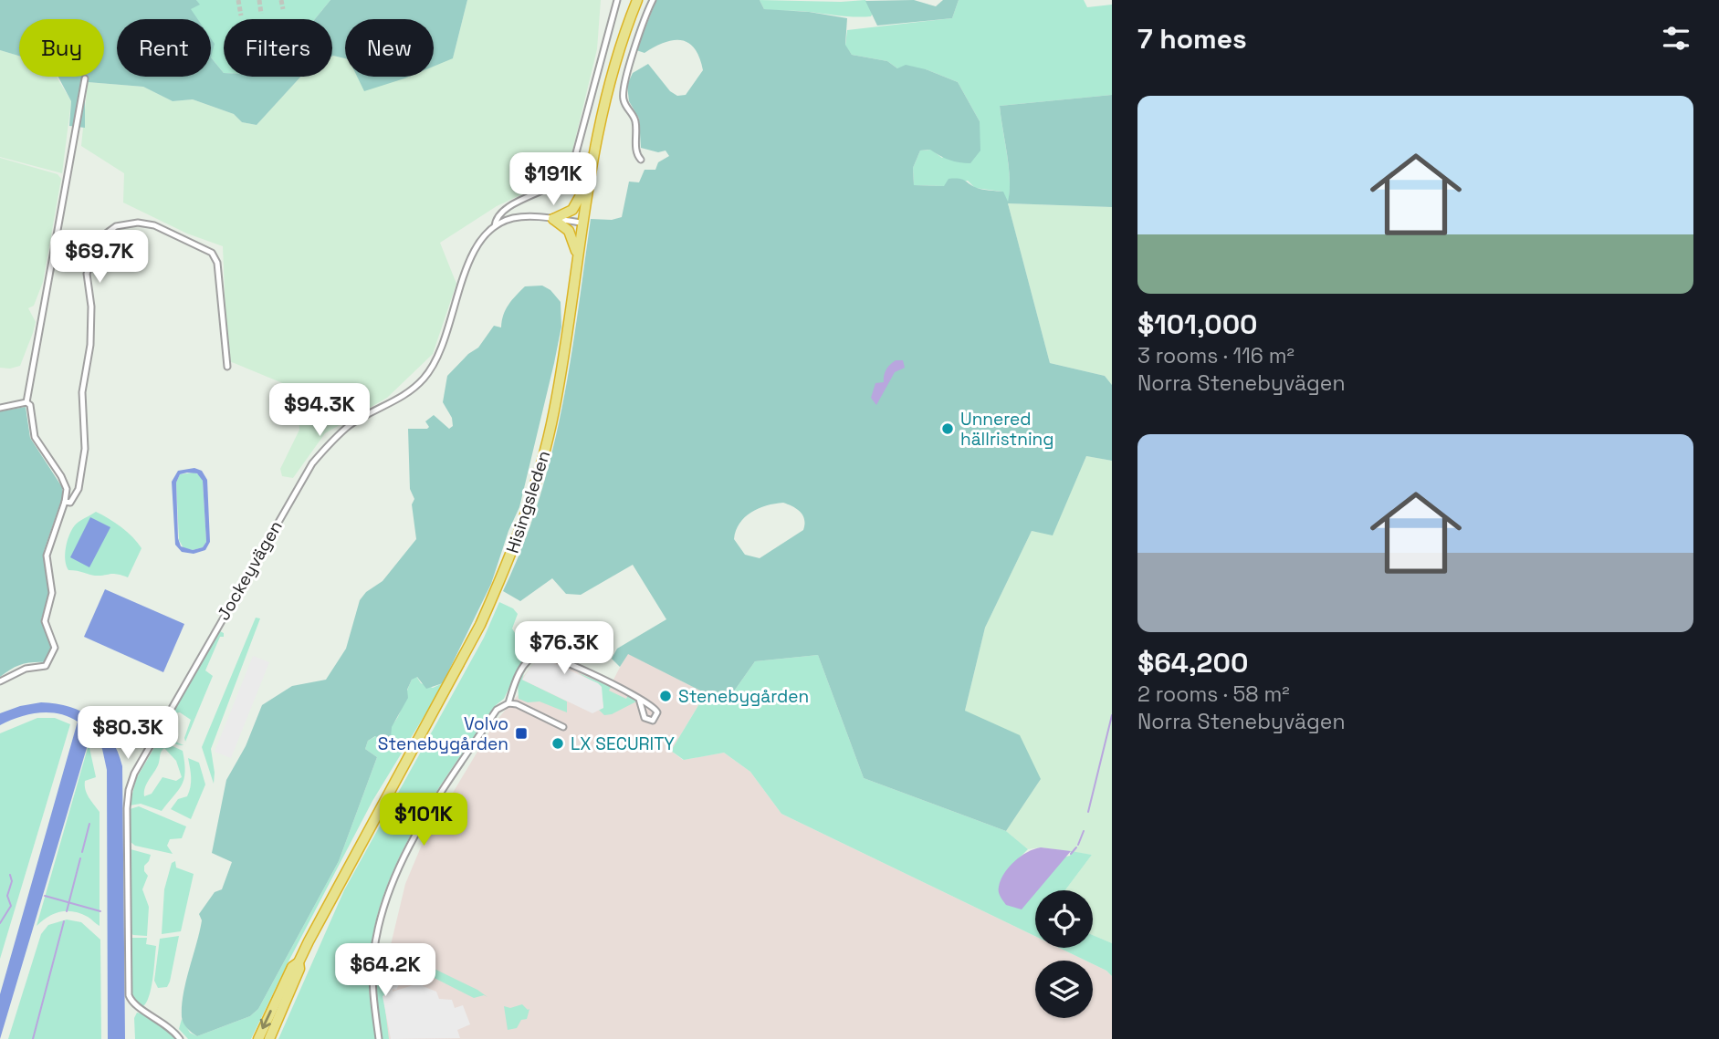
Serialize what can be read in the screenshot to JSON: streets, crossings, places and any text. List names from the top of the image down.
{
  "streets": {
    "highway": ["Hisingsleden"],
    "street": ["Jockeyvägen"]
  },
  "places": {
    "other": ["Unnered hällristning", "Stenebygården", "LX SECURITY"],
    "transit": ["Volvo Stenebygården"]
  },
  "page": {
    "heading": "7 homes",
    "chip": [
      "Buy",
      "Rent",
      "Filters",
      "New"
    ],
    "list": [
      {
        "name": "$101,000",
        "note": "3 rooms · 116 m² · Norra Stenebyvägen"
      },
      {
        "name": "$64,200",
        "note": "2 rooms · 58 m² · Norra Stenebyvägen"
      }
    ],
    "price": [
      "$191K",
      "$69.7K",
      "$94.3K",
      "$76.3K",
      "$80.3K",
      "$101K",
      "$64.2K"
    ]
  }
}
